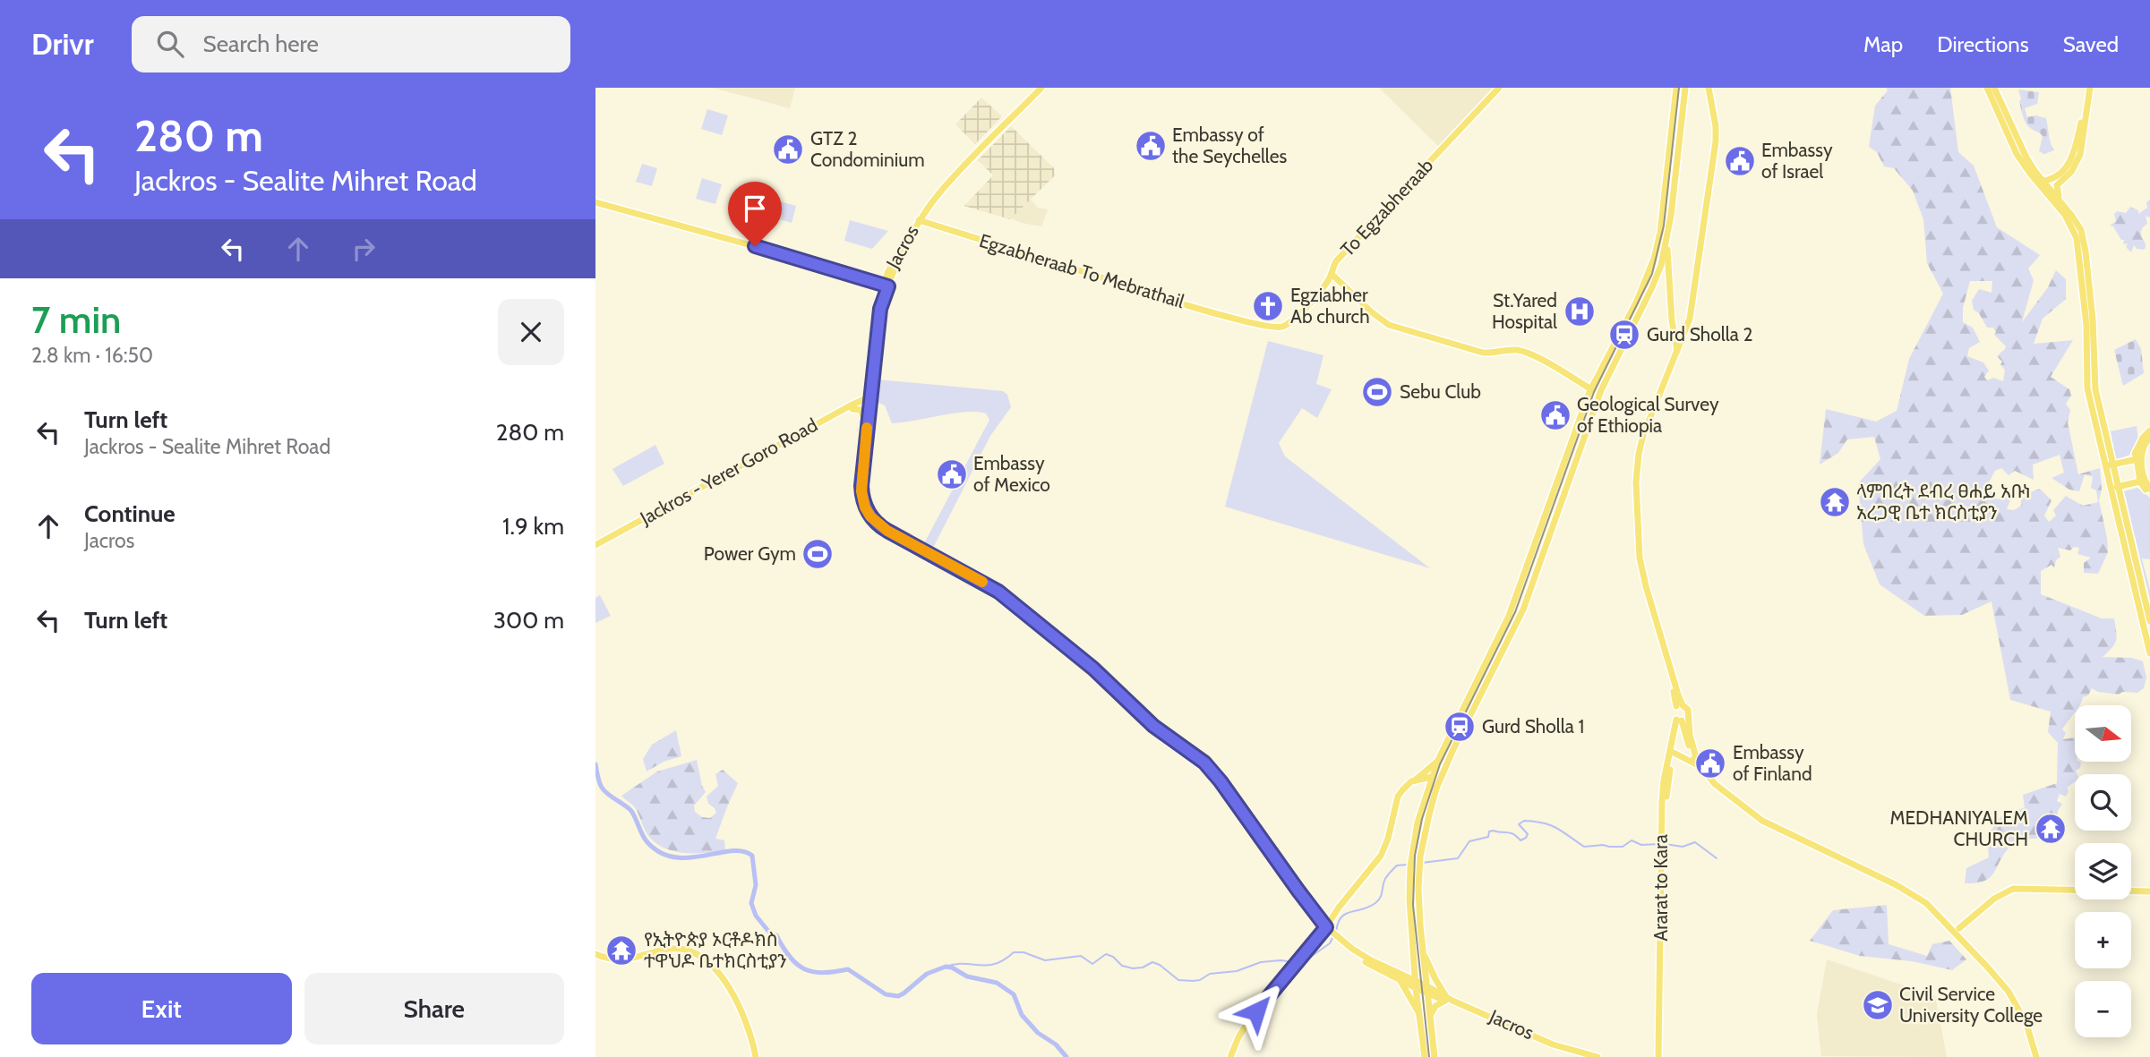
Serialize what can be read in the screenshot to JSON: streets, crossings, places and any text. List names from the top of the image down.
{
  "streets": {
    "main road": [
      "To Egzabheraab",
      "Jacros",
      "Egzabheraab To Mebrathail",
      "Jackros - Yerer Goro Road",
      "Ararat to Kara"
    ]
  },
  "crossings": [
    ["To Egzabheraab", "Egzabheraab To Mebrathail"],
    ["Jacros", "Egzabheraab To Mebrathail"],
    ["Jacros", "Jackros - Yerer Goro Road"]
  ],
  "places": {
    "public building": [
      "Embassy of the Seychelles",
      "GTZ 2 Condominium",
      "Embassy of Israel",
      "Geological Survey of Ethiopia",
      "Embassy of Mexico",
      "Embassy of Finland"
    ],
    "church": ["Egziabher Ab church"],
    "hospital": ["St.Yared Hospital"],
    "station": ["Gurd Sholla 2", "Gurd Sholla 1"],
    "sports": ["Sebu Club", "Power Gym"],
    "temple": ["ላምበረት ደብረ ፀሐይ አቡነ አረጋዊ ቤተ ክርስቲያን", "MEDHANIYALEM CHURCH", "የኢትዮጵያ ኦርቶዶክስ ተዋህዶ ቤተክርስቲያን"],
    "school or university": ["Civil Service University College"]
  },
  "north": "right",
  "page": {
    "header": "Drivr",
    "search": "Search here",
    "nav": ["Map", "Directions", "Saved"],
    "turn": ["280 m", "Jackros - Sealite Mihret Road"],
    "heading": ["7 min", "2.8 km · 16:50"],
    "list": [
      {
        "name": "Turn left",
        "note": "Jackros - Sealite Mihret Road",
        "value": "280 m"
      },
      {
        "name": "Continue",
        "note": "Jacros",
        "value": "1.9 km"
      },
      {
        "name": "Turn left",
        "value": "300 m"
      }
    ],
    "map_buttons": ["+", "−"],
    "buttons": ["Exit", "Share"]
  }
}
